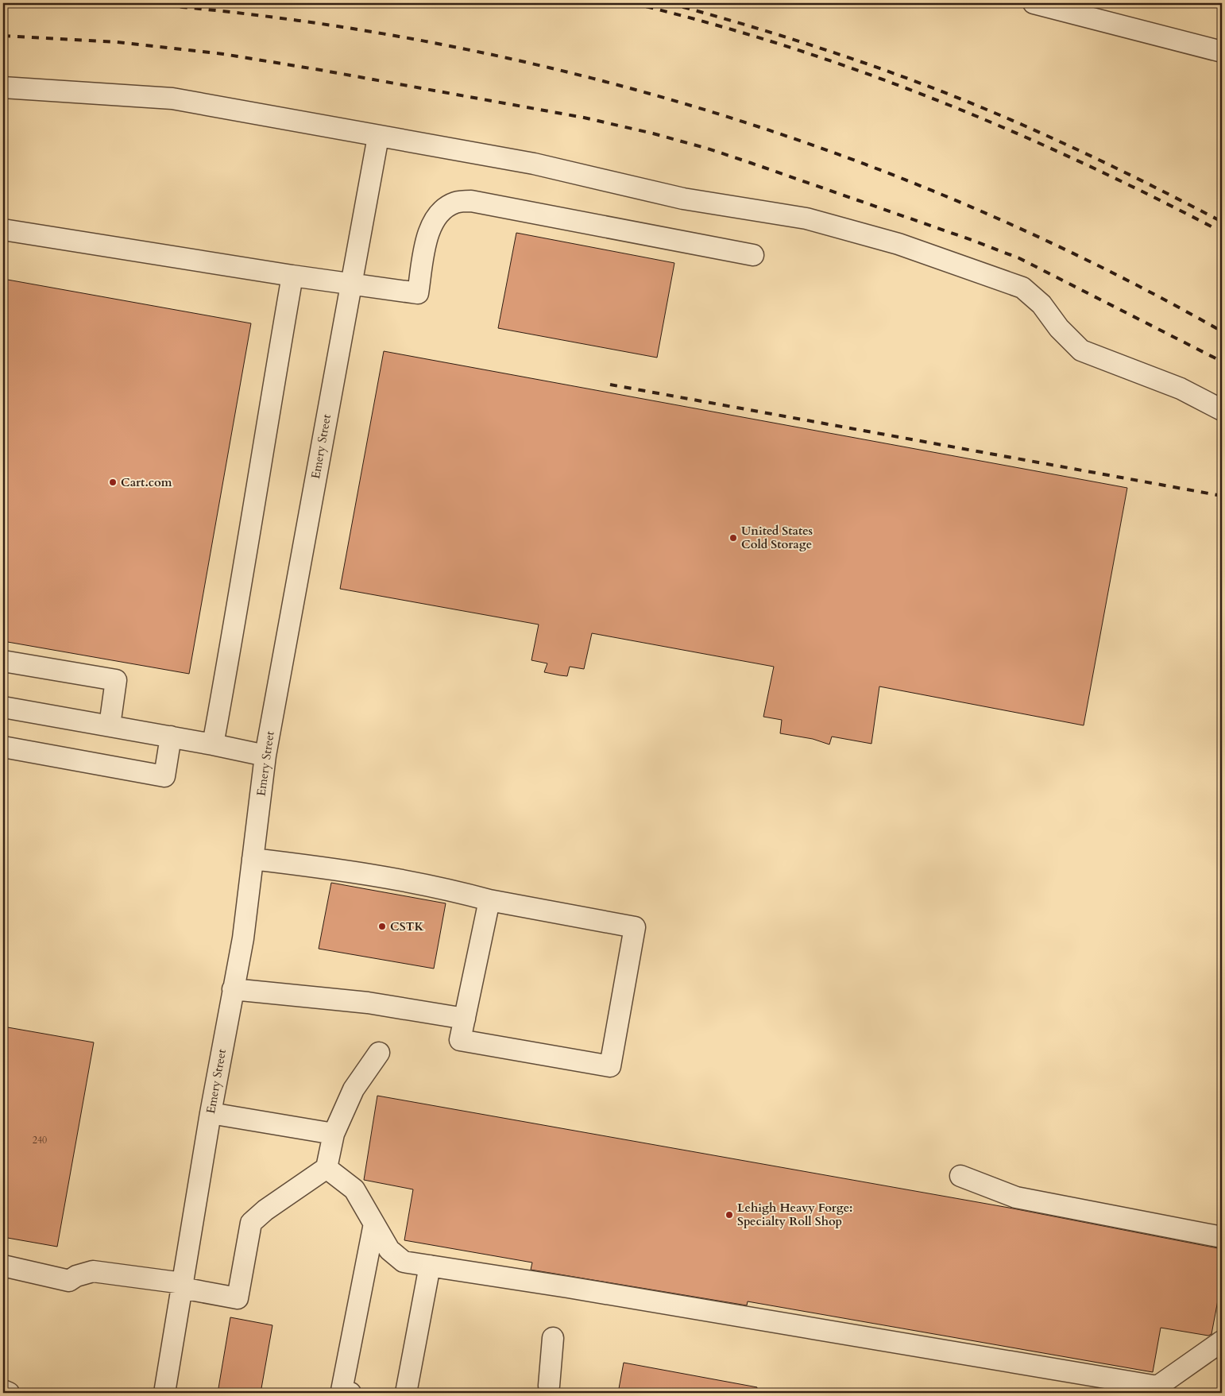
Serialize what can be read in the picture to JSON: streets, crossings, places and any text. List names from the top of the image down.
{
  "streets": {
    "street": ["Emery Street"]
  },
  "places": [
    "Cart.com",
    "United States Cold Storage",
    "CSTK",
    "Lehigh Heavy Forge: Specialty Roll Shop"
  ],
  "house_numbers": ["240"]
}
